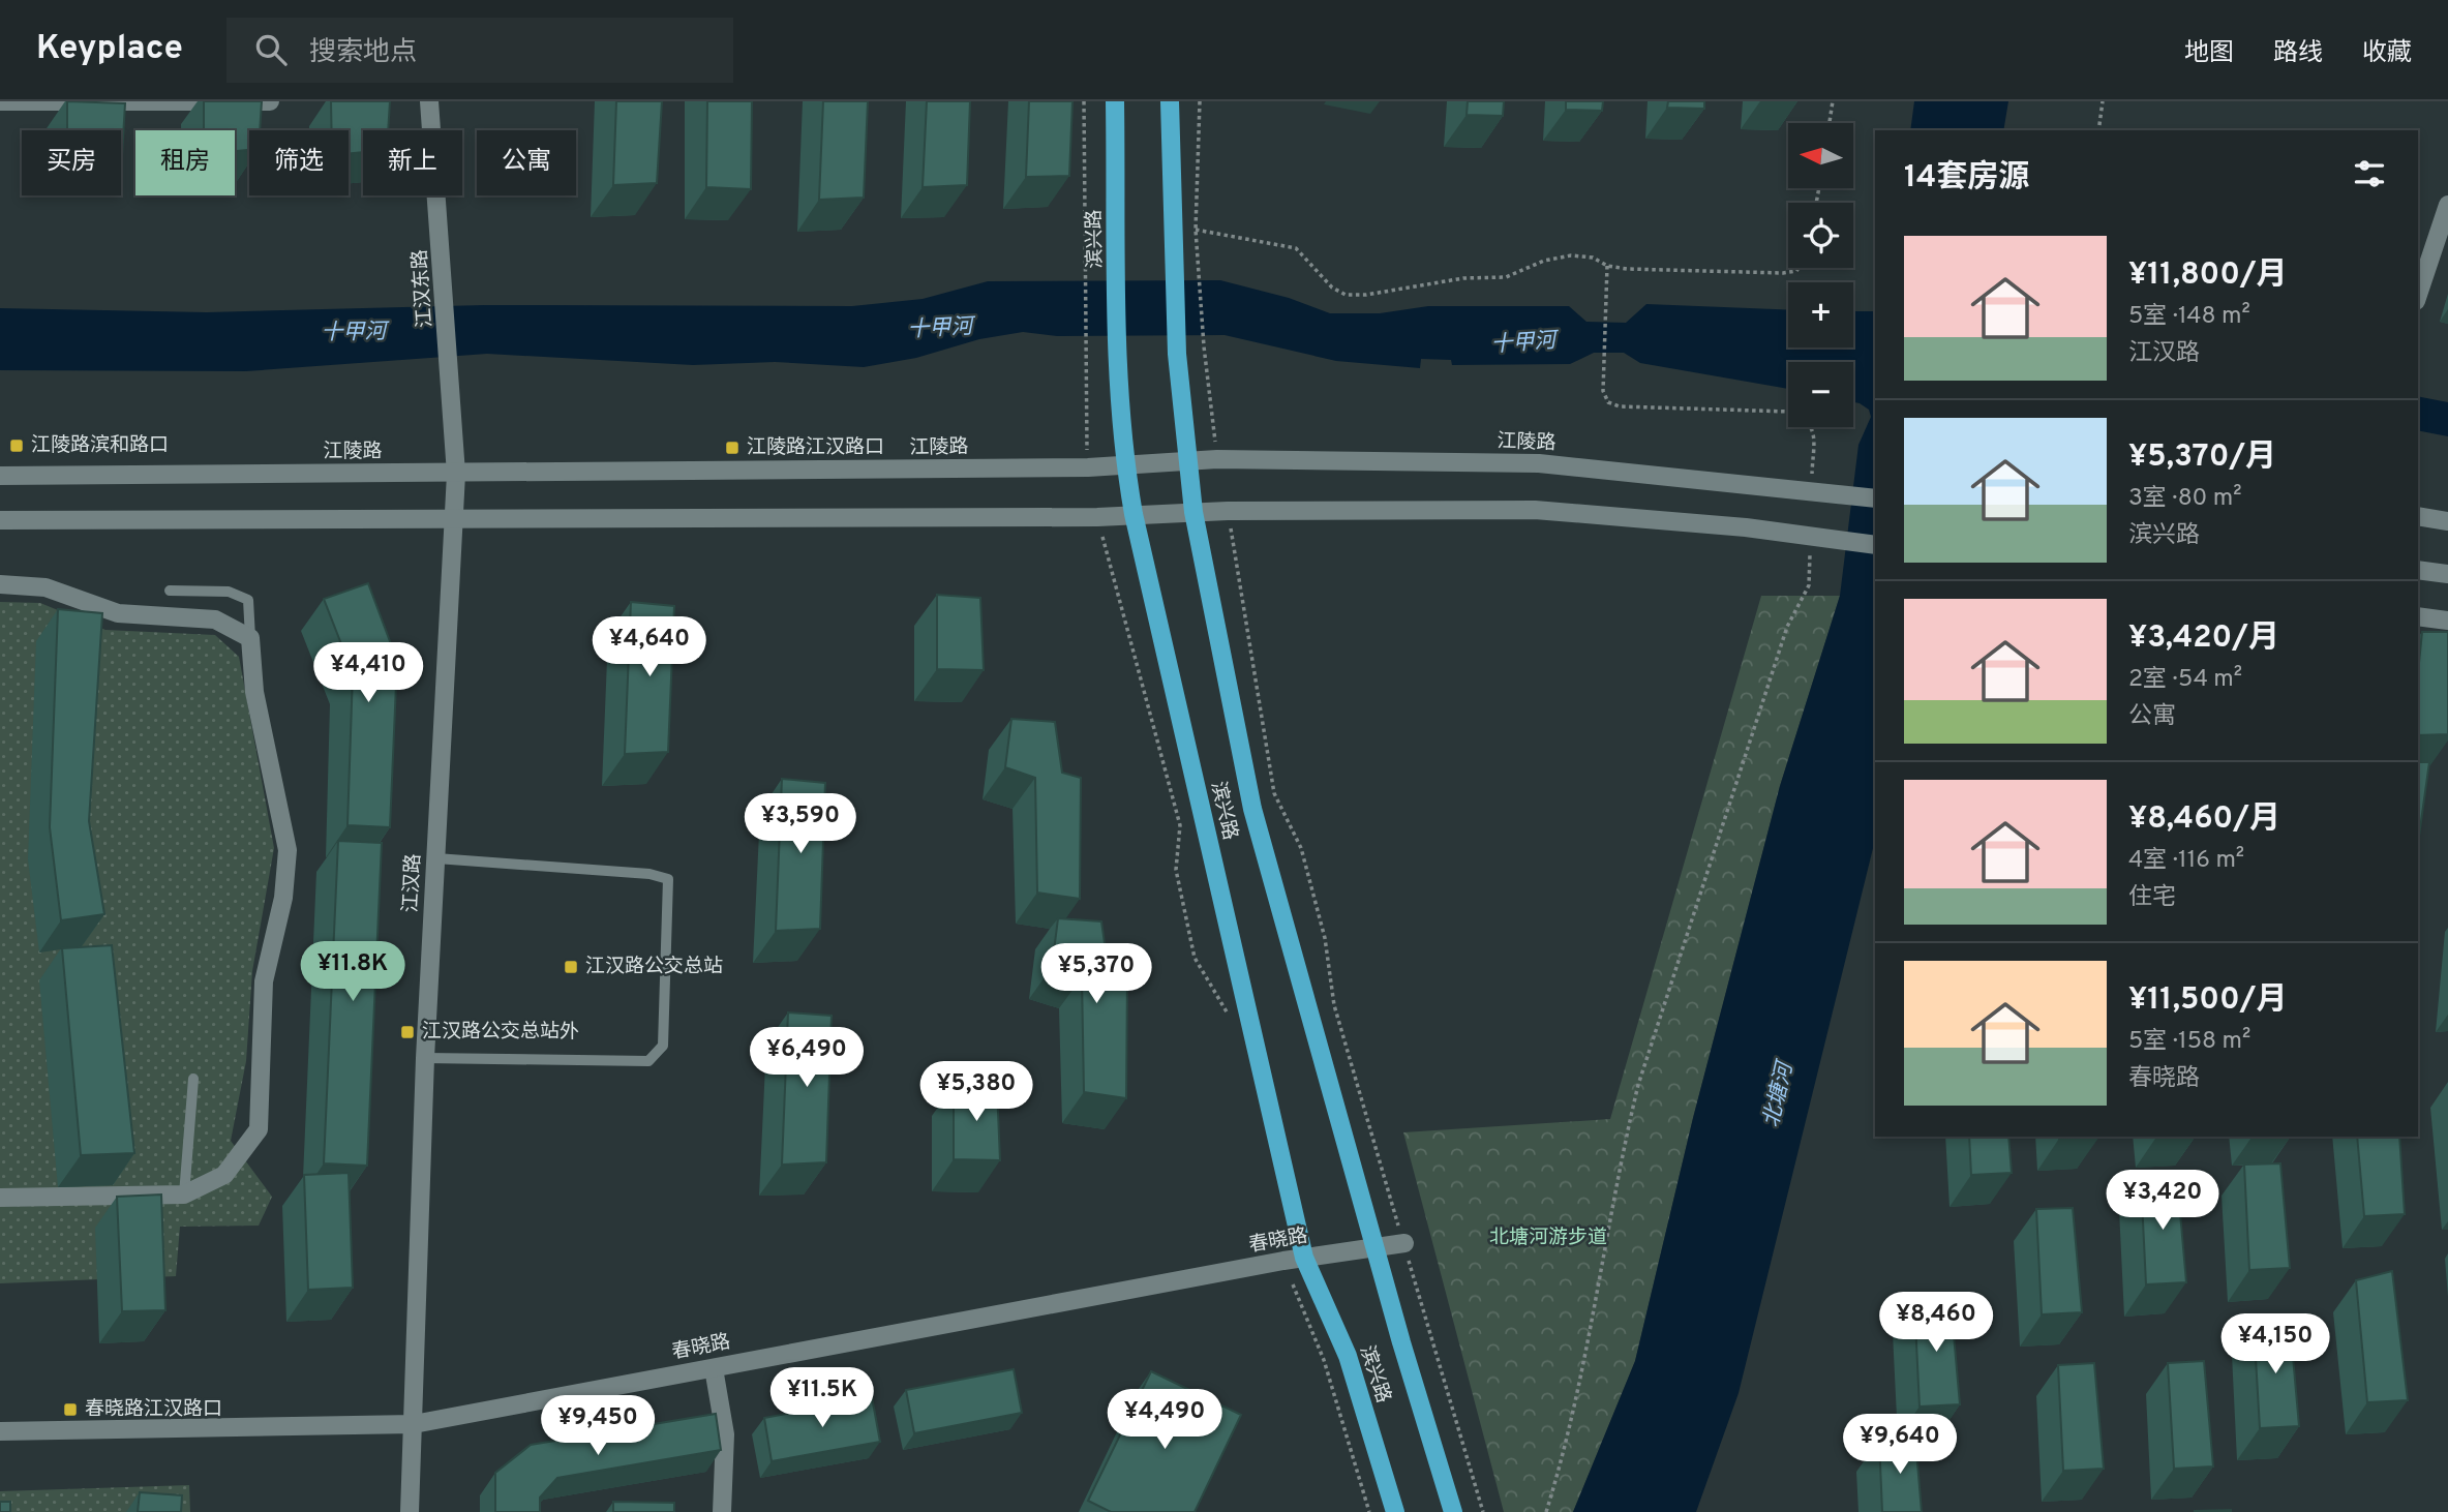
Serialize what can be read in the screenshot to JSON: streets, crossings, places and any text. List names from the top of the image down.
{
  "streets": {
    "main road": ["滨兴路"],
    "street": [
      "江汉东路",
      "江陵路",
      "江汉路",
      "春晓路"
    ]
  },
  "crossings": [
    ["滨兴路", "江陵路"],
    ["滨兴路", "春晓路"],
    ["江汉东路", "江陵路"],
    ["江汉东路", "江汉路"],
    ["江陵路", "江汉路"],
    ["江汉路", "春晓路"]
  ],
  "water": ["十甲河", "北塘河"],
  "parks": ["北塘河游步道"],
  "places": {
    "transit": [
      "江陵路滨和路口",
      "江陵路江汉路口",
      "江汉路公交总站",
      "江汉路公交总站外",
      "春晓路江汉路口"
    ]
  },
  "north": "left",
  "page": {
    "header": "Keyplace",
    "search": "搜索地点",
    "nav": ["地图", "路线", "收藏"],
    "map_buttons": ["+", "−"],
    "chip": [
      "买房",
      "租房",
      "筛选",
      "新上",
      "公寓"
    ],
    "heading": "14套房源",
    "list": [
      {
        "name": "¥11,800/月",
        "note": "5室 · 148 m² · 江汉路"
      },
      {
        "name": "¥5,370/月",
        "note": "3室 · 80 m² · 滨兴路"
      },
      {
        "name": "¥3,420/月",
        "note": "2室 · 54 m² · 公寓"
      },
      {
        "name": "¥8,460/月",
        "note": "4室 · 116 m² · 住宅"
      },
      {
        "name": "¥11,500/月",
        "note": "5室 · 158 m² · 春晓路"
      }
    ],
    "price": [
      "¥4,640",
      "¥4,410",
      "¥3,590",
      "¥11.8K",
      "¥5,370",
      "¥6,490",
      "¥5,380",
      "¥3,420",
      "¥8,460",
      "¥4,150",
      "¥11.5K",
      "¥4,490",
      "¥9,450",
      "¥9,640"
    ]
  }
}
